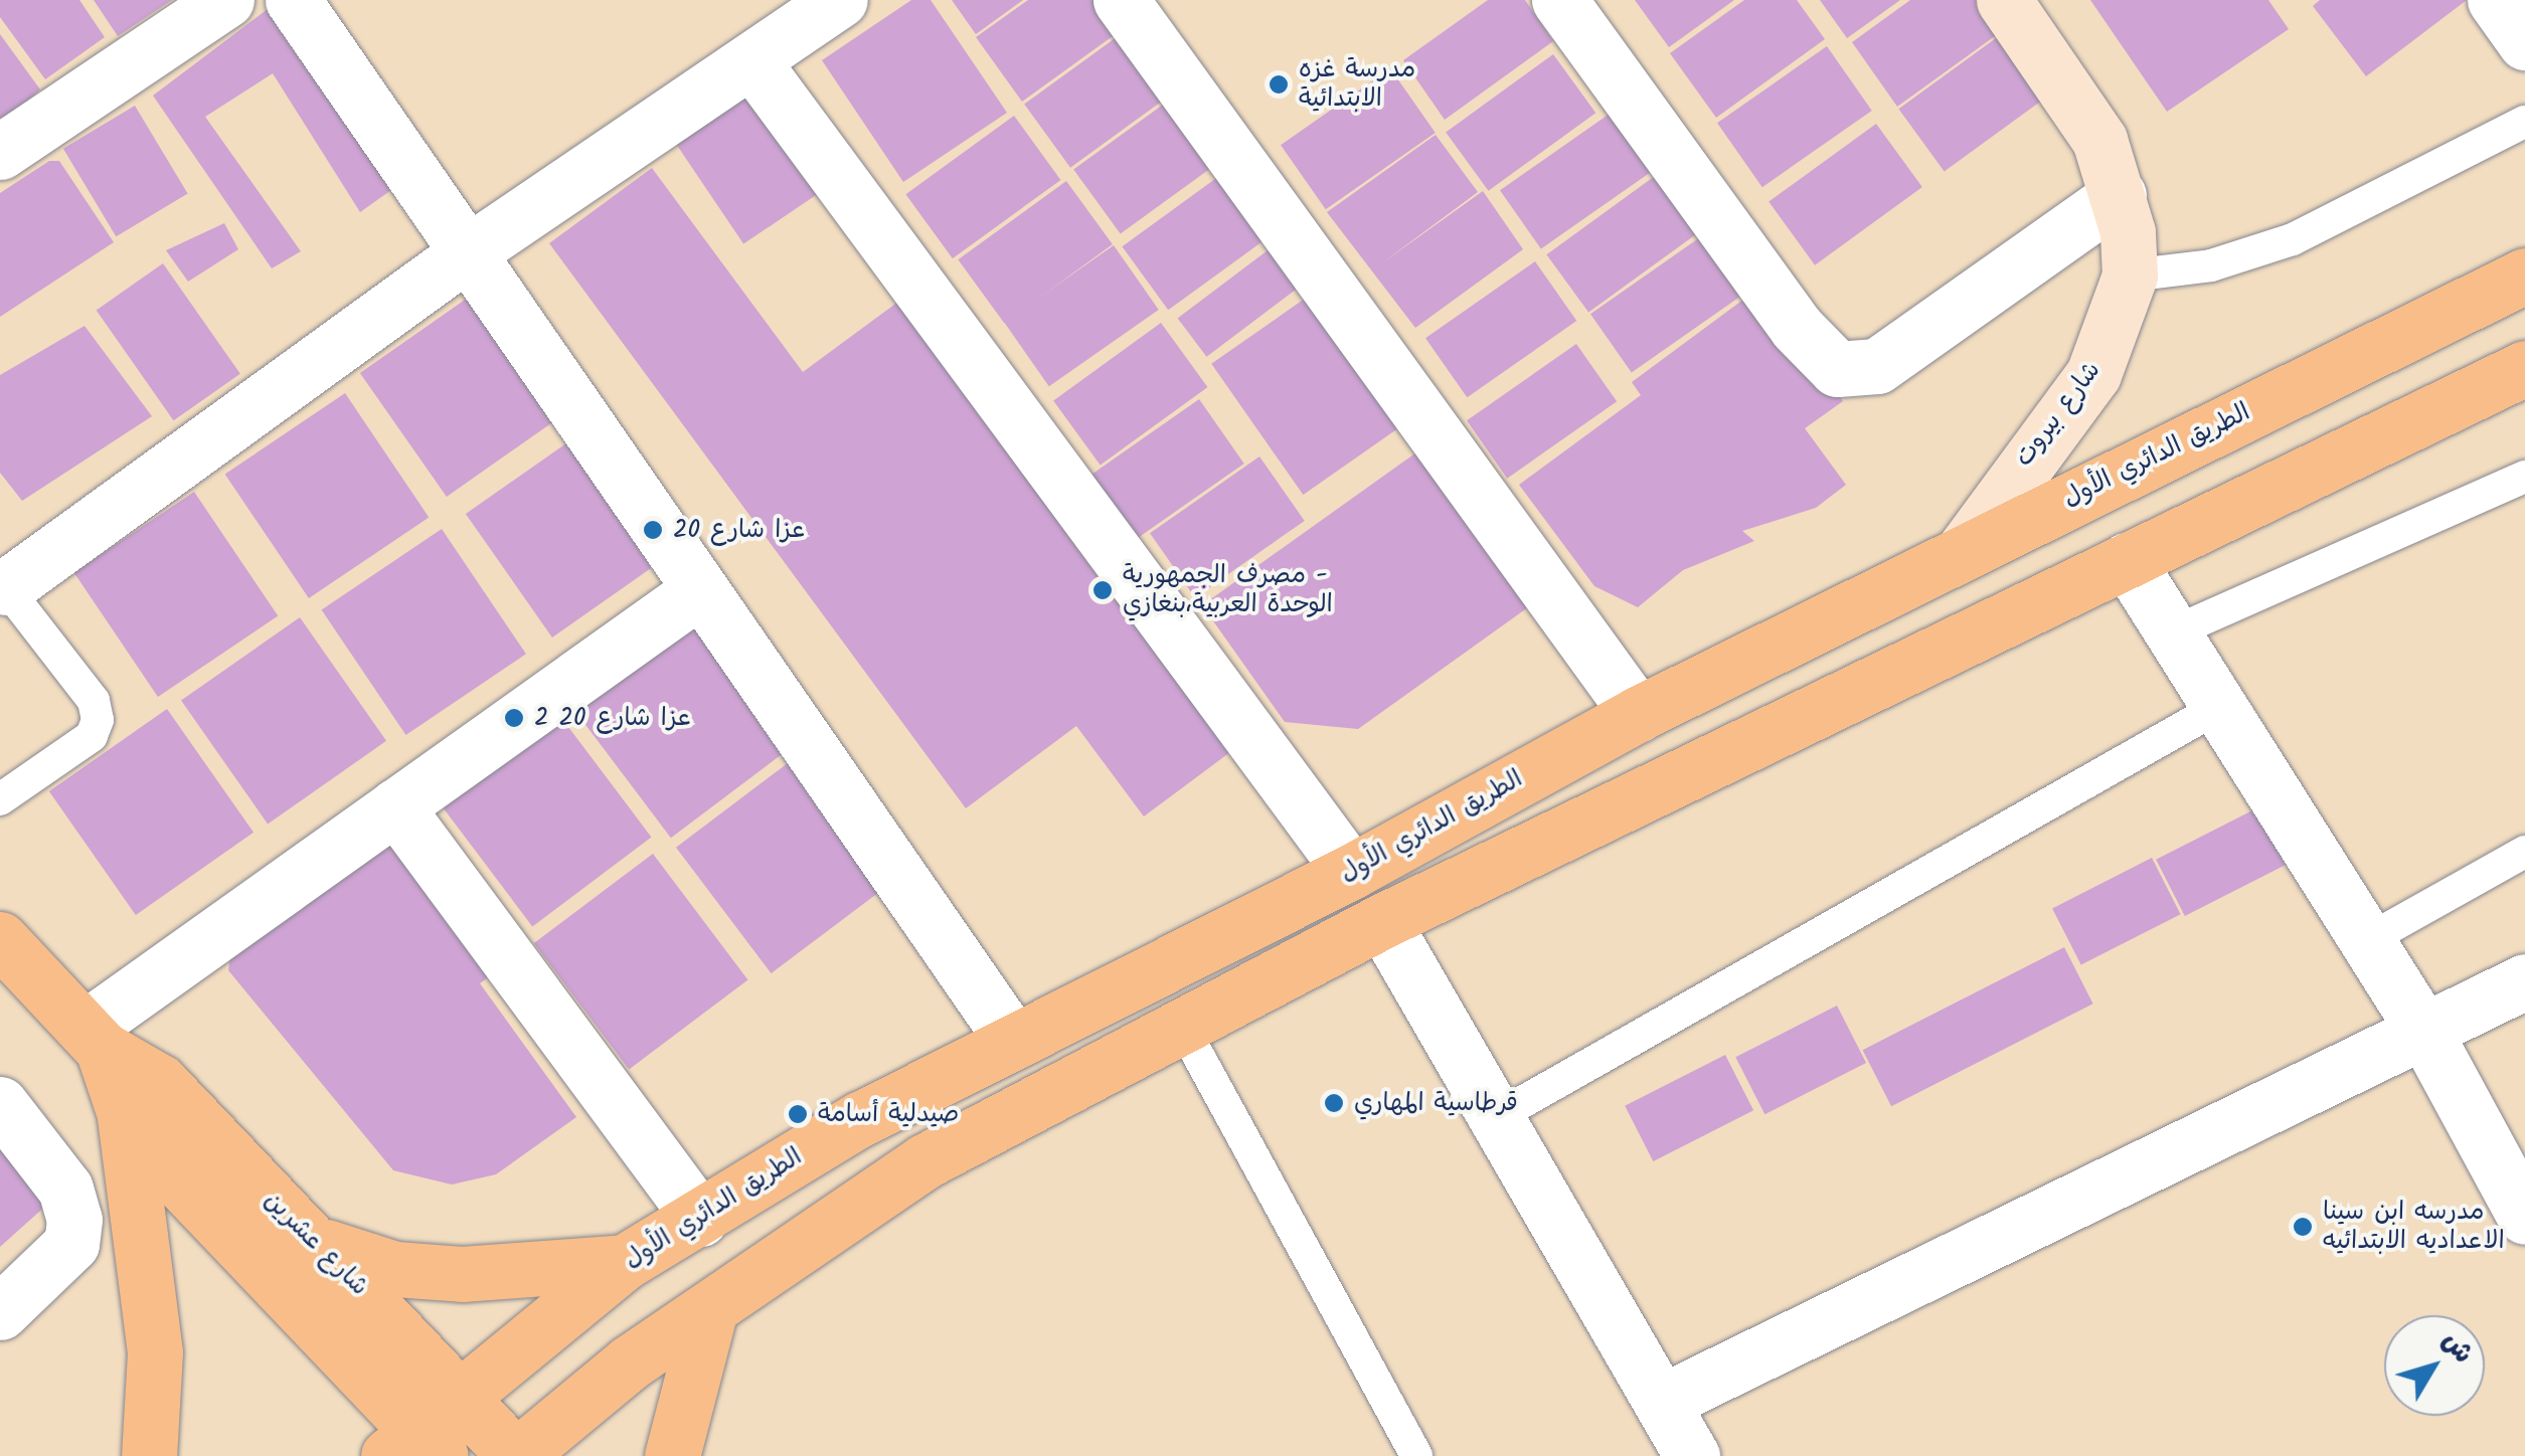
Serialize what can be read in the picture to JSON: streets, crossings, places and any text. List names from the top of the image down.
{
  "streets": {
    "main road": ["الطريق الدائري الأول", "شارع عشرين"],
    "street": ["شارع بيروت"]
  },
  "crossings": [
    ["شارع بيروت", "الطريق الدائري الأول"],
    ["الطريق الدائري الأول", "شارع عشرين"]
  ],
  "places": [
    "مدرسة غزه الابتدائية",
    "عزا شارع 20",
    "مصرف الجمهورية - الوحدة العربية،بنغازي",
    "عزا شارع 20 2",
    "قرطاسية المهاري",
    "صيدلية أسامة",
    "مدرسه ابن سينا الاعداديه الابتدائيه"
  ],
  "north": "top right"
}
